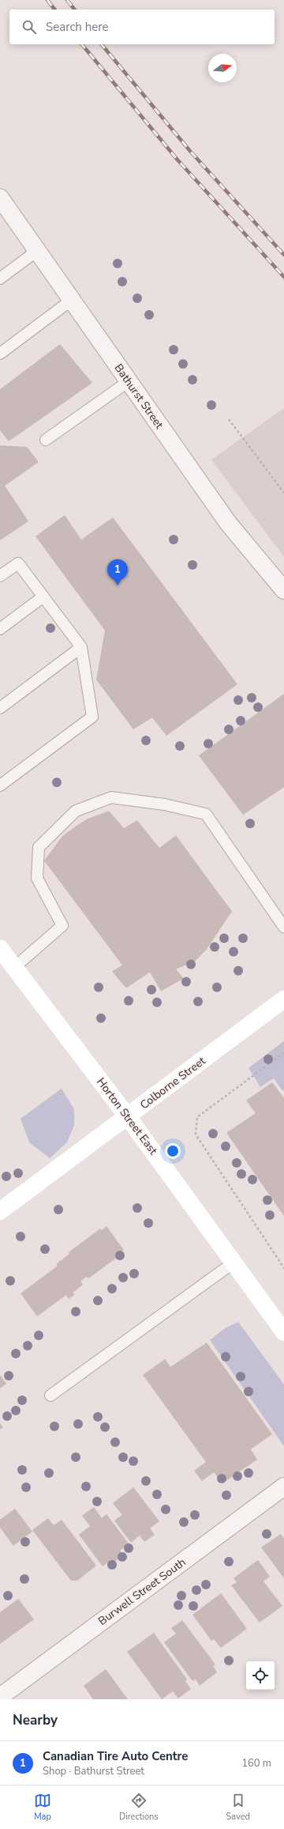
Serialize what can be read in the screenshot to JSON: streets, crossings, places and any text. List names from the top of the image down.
{
  "streets": {
    "main road": ["Colborne Street", "Horton Street East"],
    "street": ["Bathurst Street", "Burwell Street South"]
  },
  "crossings": [
    ["Colborne Street", "Horton Street East"]
  ],
  "north": "right",
  "page": {
    "search": "Search here",
    "pins": "1",
    "heading": "Nearby",
    "list": [
      {
        "mark": "1",
        "name": "Canadian Tire Auto Centre",
        "note": "Shop · Bathurst Street",
        "value": "160 m"
      }
    ],
    "nav": ["Map", "Directions", "Saved"]
  }
}
